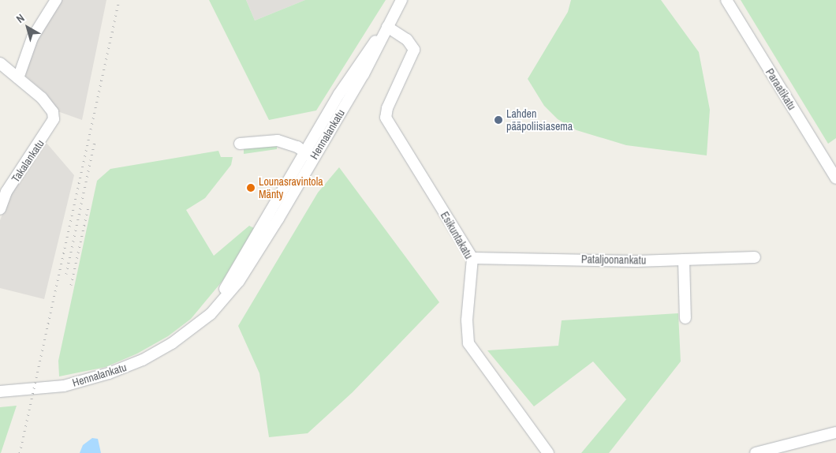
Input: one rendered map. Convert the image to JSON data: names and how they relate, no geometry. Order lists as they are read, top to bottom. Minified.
{"streets":{"street":["Paraatikatu","Hennalankatu","Takalankatu","Esikuntakatu","Pataljoonankatu"]},"crossings":[["Hennalankatu","Esikuntakatu"],["Esikuntakatu","Pataljoonankatu"]],"places":["Lahden pääpoliisiasema","Lounasravintola Mänty"],"north":"top left"}
